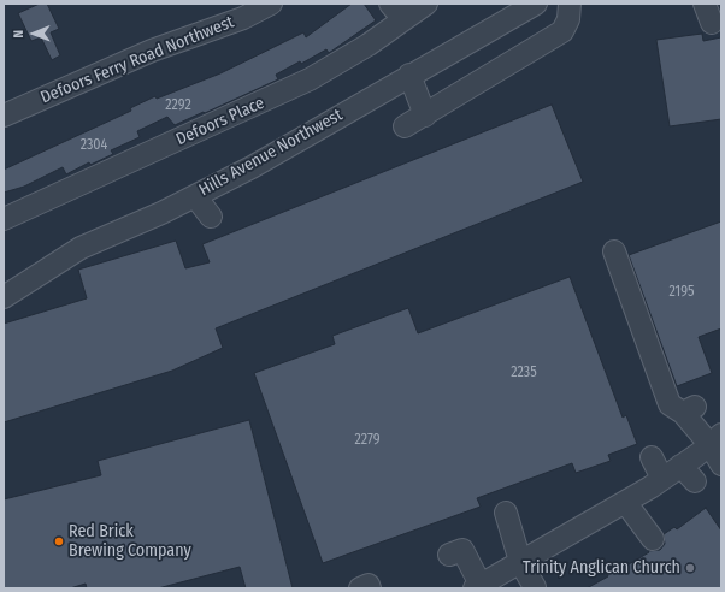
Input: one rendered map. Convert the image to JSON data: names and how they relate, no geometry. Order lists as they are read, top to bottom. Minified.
{"streets":{"street":["Defoors Ferry Road Northwest","Defoors Place","Hills Avenue Northwest"]},"places":["Red Brick Brewing Company","Trinity Anglican Church"],"house_numbers":["2292","2304","2195","2235","2279"],"north":"left"}
